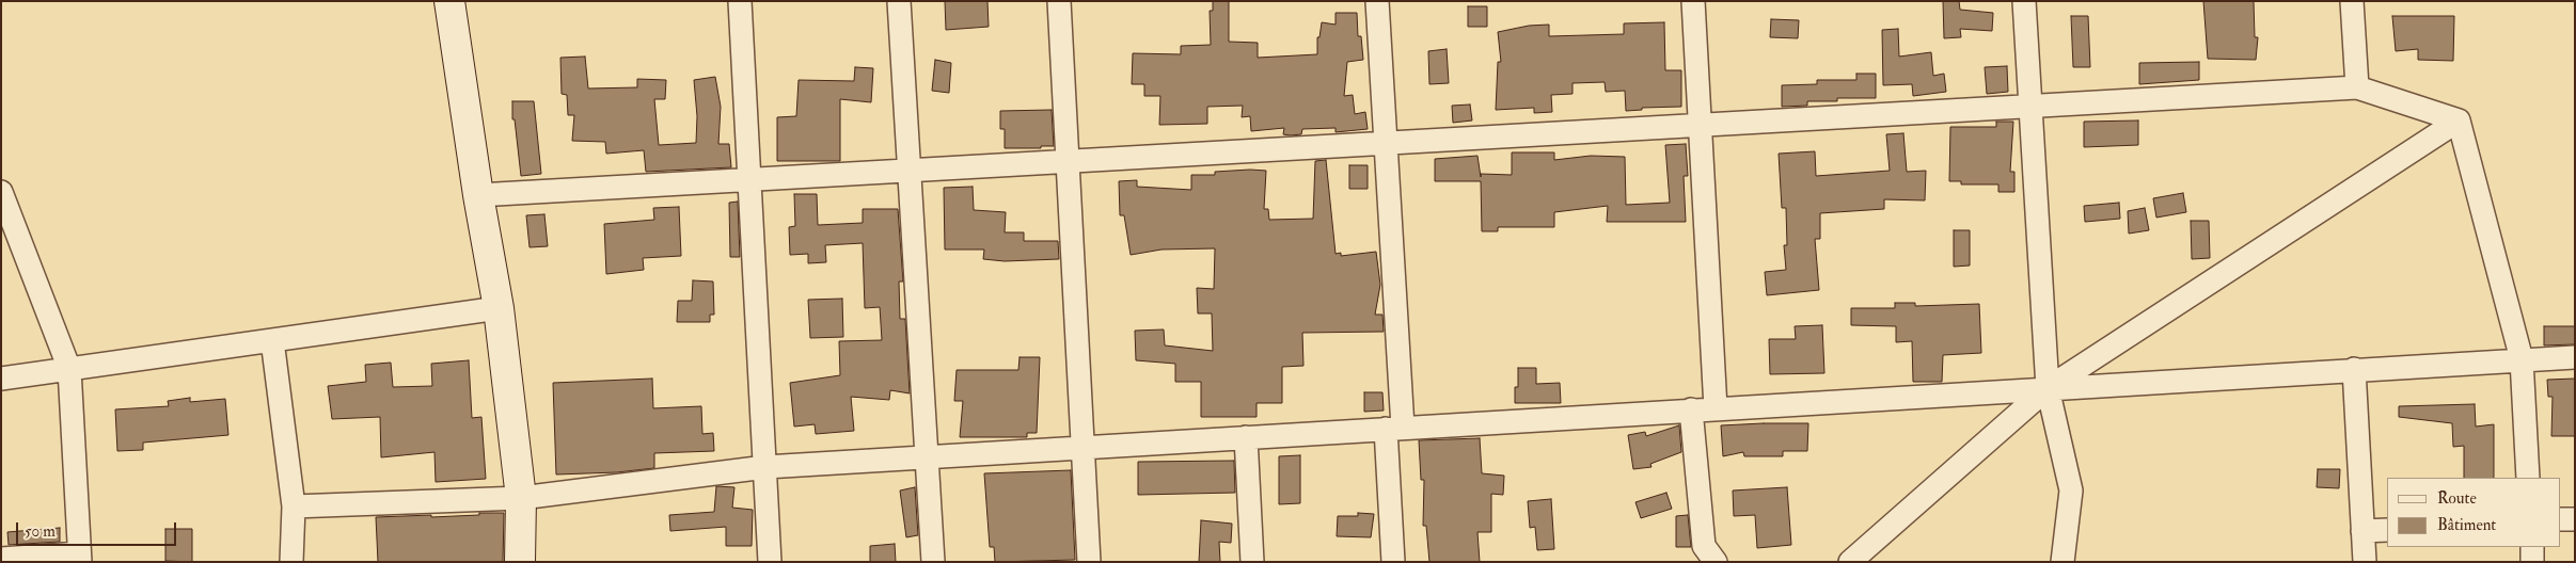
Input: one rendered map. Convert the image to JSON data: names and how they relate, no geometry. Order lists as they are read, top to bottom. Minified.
{"legend":["Route","Bâtiment"],"scale_bar":"50 m"}
